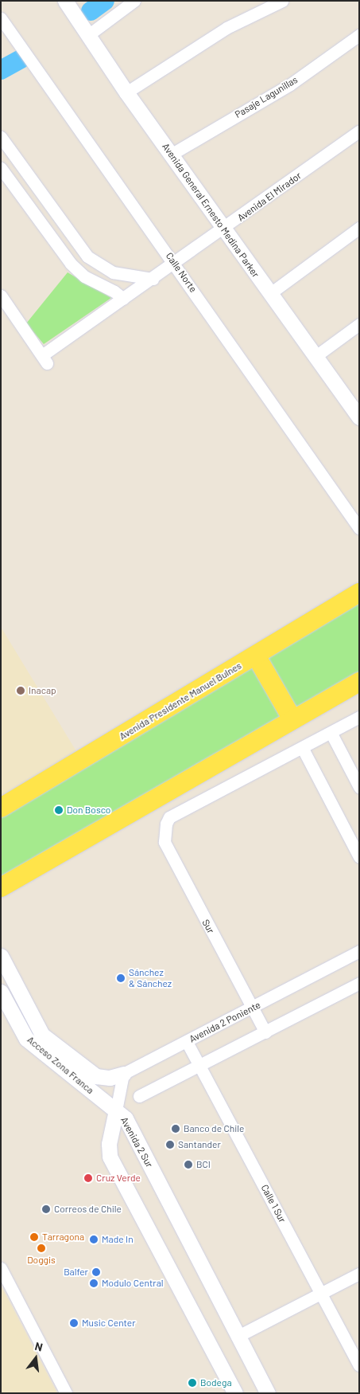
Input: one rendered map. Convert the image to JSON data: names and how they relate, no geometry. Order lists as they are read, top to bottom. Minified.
{"streets":{"main road":["Avenida Presidente Manuel Bulnes"],"street":["Pasaje Lagunillas","Avenida El Mirador","Avenida General Ernesto Medina Parker","Calle Norte","Sur","Avenida 2 Poniente","Acceso Zona Franca","Avenida 2 Sur","Calle 1 Sur"]},"crossings":[["Pasaje Lagunillas","Avenida General Ernesto Medina Parker"],["Avenida El Mirador","Avenida General Ernesto Medina Parker"],["Avenida El Mirador","Calle Norte"],["Sur","Avenida 2 Poniente"],["Avenida 2 Poniente","Acceso Zona Franca"],["Avenida 2 Poniente","Calle 1 Sur"],["Acceso Zona Franca","Avenida 2 Sur"]],"places":["Inacap","Don Bosco","Sánchez & Sánchez","Banco de Chile","Santander","BCI","Cruz Verde","Correos de Chile","Tarragona","Made In","Doggis","Balfer","Modulo Central","Music Center","Bodega"],"north":"top"}
